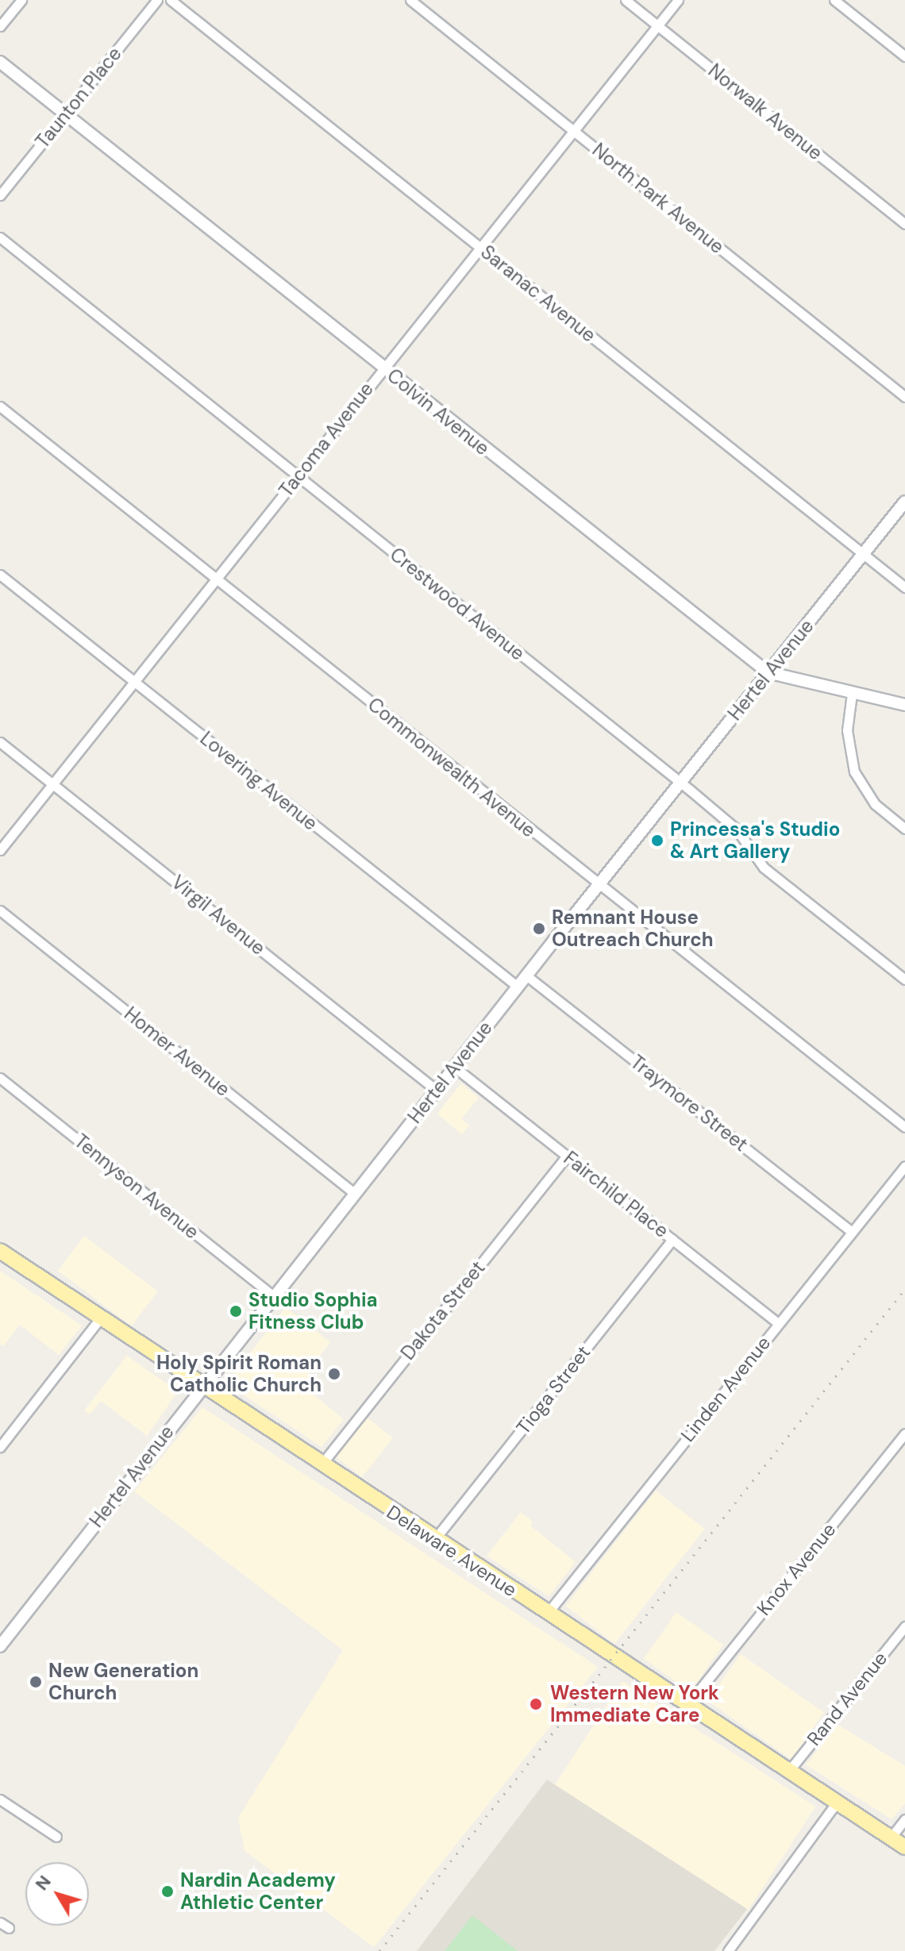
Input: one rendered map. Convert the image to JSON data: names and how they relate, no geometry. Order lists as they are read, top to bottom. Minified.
{"streets":{"main road":["Delaware Avenue"],"street":["Taunton Place","Norwalk Avenue","North Park Avenue","Saranac Avenue","Colvin Avenue","Tacoma Avenue","Crestwood Avenue","Hertel Avenue","Commonwealth Avenue","Lovering Avenue","Virgil Avenue","Homer Avenue","Traymore Street","Tennyson Avenue","Fairchild Place","Dakota Street","Linden Avenue","Tioga Street","Knox Avenue","Rand Avenue"]},"crossings":[["Taunton Place","Colvin Avenue"],["Norwalk Avenue","Tacoma Avenue"],["North Park Avenue","Tacoma Avenue"],["Saranac Avenue","Tacoma Avenue"],["Saranac Avenue","Hertel Avenue"],["Colvin Avenue","Tacoma Avenue"],["Colvin Avenue","Hertel Avenue"],["Tacoma Avenue","Crestwood Avenue"],["Tacoma Avenue","Commonwealth Avenue"],["Tacoma Avenue","Lovering Avenue"],["Tacoma Avenue","Virgil Avenue"],["Crestwood Avenue","Hertel Avenue"],["Hertel Avenue","Commonwealth Avenue"],["Hertel Avenue","Lovering Avenue"],["Hertel Avenue","Virgil Avenue"],["Hertel Avenue","Homer Avenue"],["Hertel Avenue","Traymore Street"],["Hertel Avenue","Tennyson Avenue"],["Hertel Avenue","Fairchild Place"],["Hertel Avenue","Delaware Avenue"],["Traymore Street","Linden Avenue"],["Fairchild Place","Dakota Street"],["Fairchild Place","Linden Avenue"],["Fairchild Place","Tioga Street"],["Dakota Street","Delaware Avenue"],["Linden Avenue","Delaware Avenue"],["Tioga Street","Delaware Avenue"],["Delaware Avenue","Knox Avenue"],["Delaware Avenue","Rand Avenue"]],"places":["Princessa's Studio & Art Gallery","Remnant House Outreach Church","Studio Sophia Fitness Club","Holy Spirit Roman Catholic Church","New Generation Church","Western New York Immediate Care","Nardin Academy Athletic Center"],"north":"top left"}
